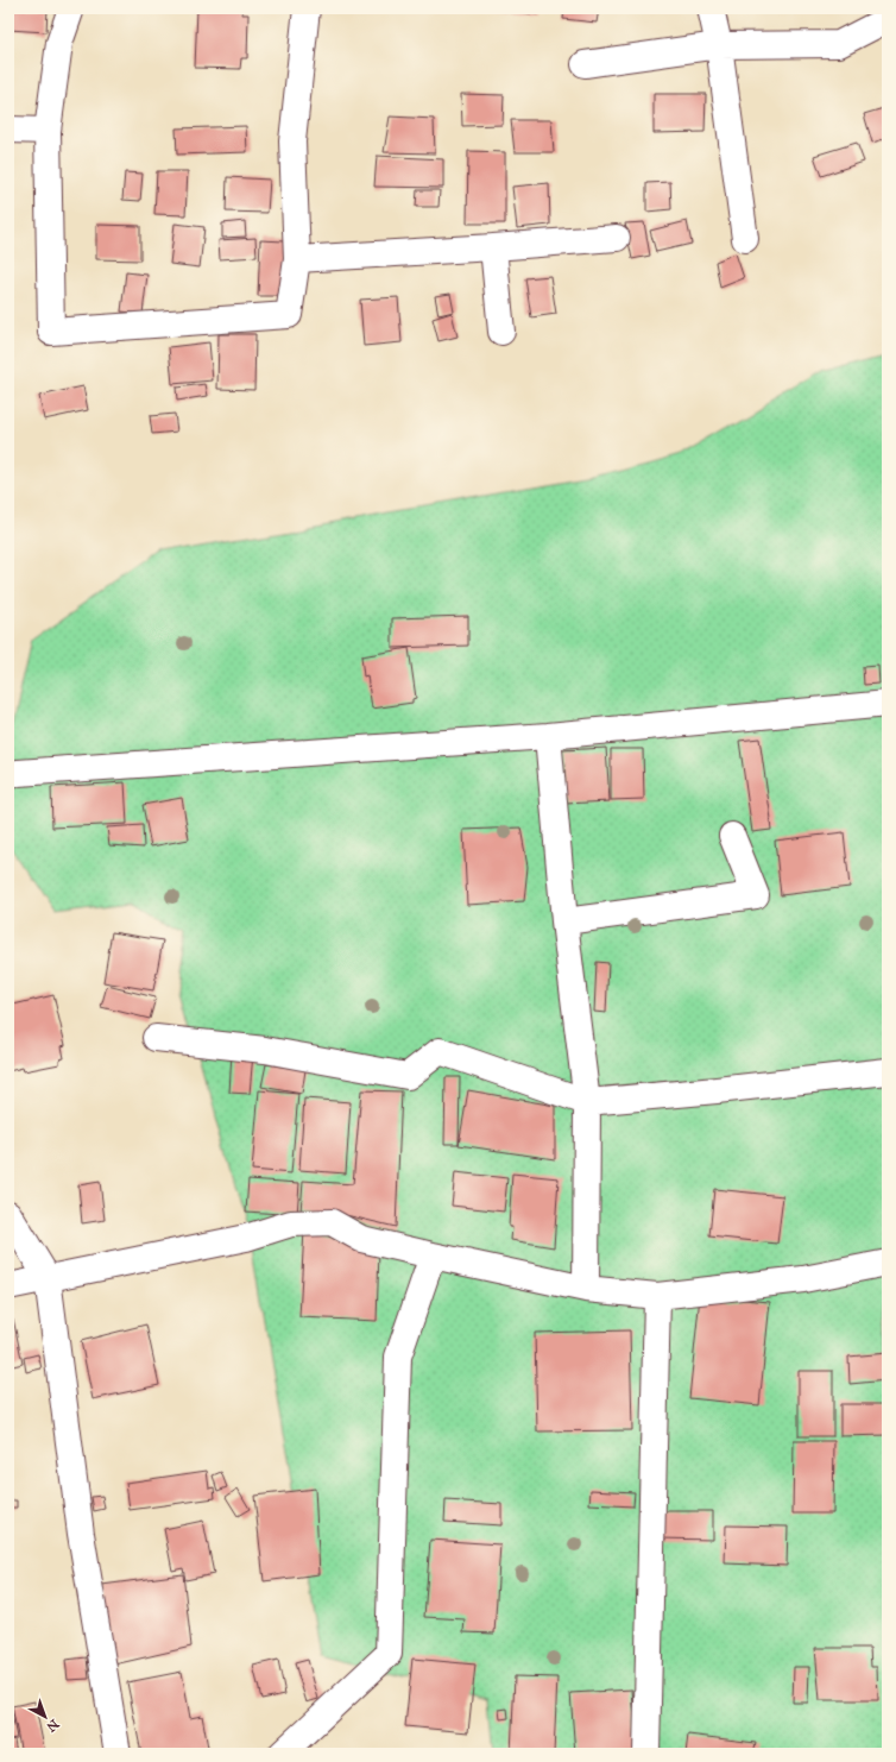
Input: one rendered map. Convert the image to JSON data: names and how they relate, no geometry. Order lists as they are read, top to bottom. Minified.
{"north":"bottom right"}
